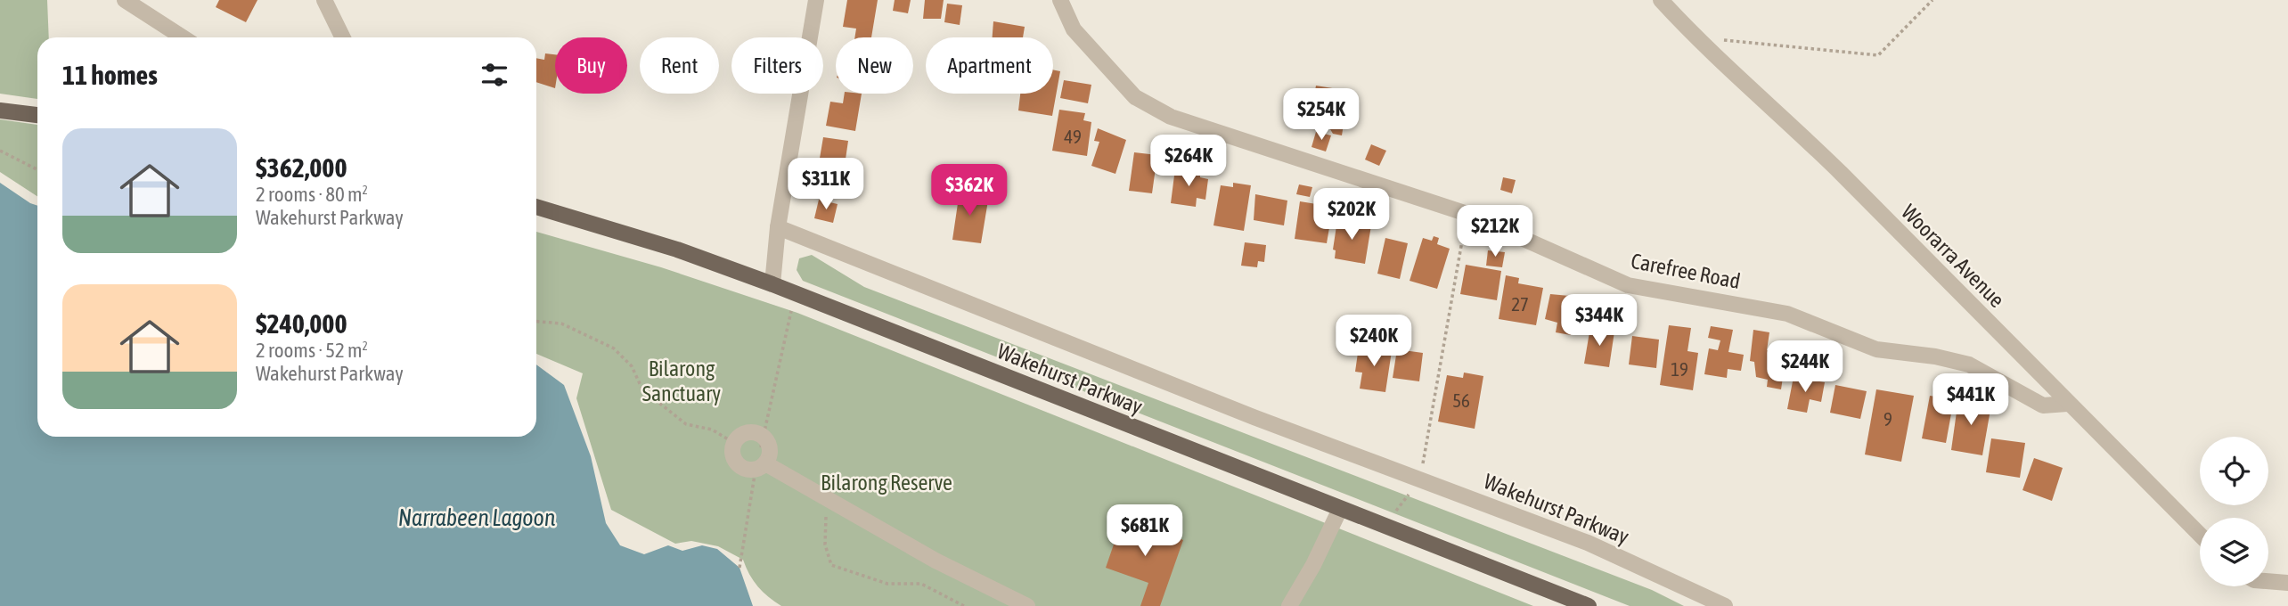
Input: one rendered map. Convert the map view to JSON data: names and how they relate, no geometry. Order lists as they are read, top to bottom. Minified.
{"streets":{"main road":["Wakehurst Parkway"],"street":["Woorarra Avenue","Carefree Road"]},"crossings":[["Woorarra Avenue","Carefree Road"]],"water":["Narrabeen Lagoon"],"parks":["Bilarong Sanctuary","Bilarong Reserve"],"house_numbers":["49","27","19","56","9"],"page":{"chip":["Buy","Rent","Filters","New","Apartment"],"heading":"11 homes","price":["$254K","$264K","$311K","$362K","$202K","$212K","$344K","$240K","$244K","$441K","$681K"],"list":[{"name":"$362,000","note":"2 rooms · 80 m² · Wakehurst Parkway"},{"name":"$240,000","note":"2 rooms · 52 m² · Wakehurst Parkway"}]}}
